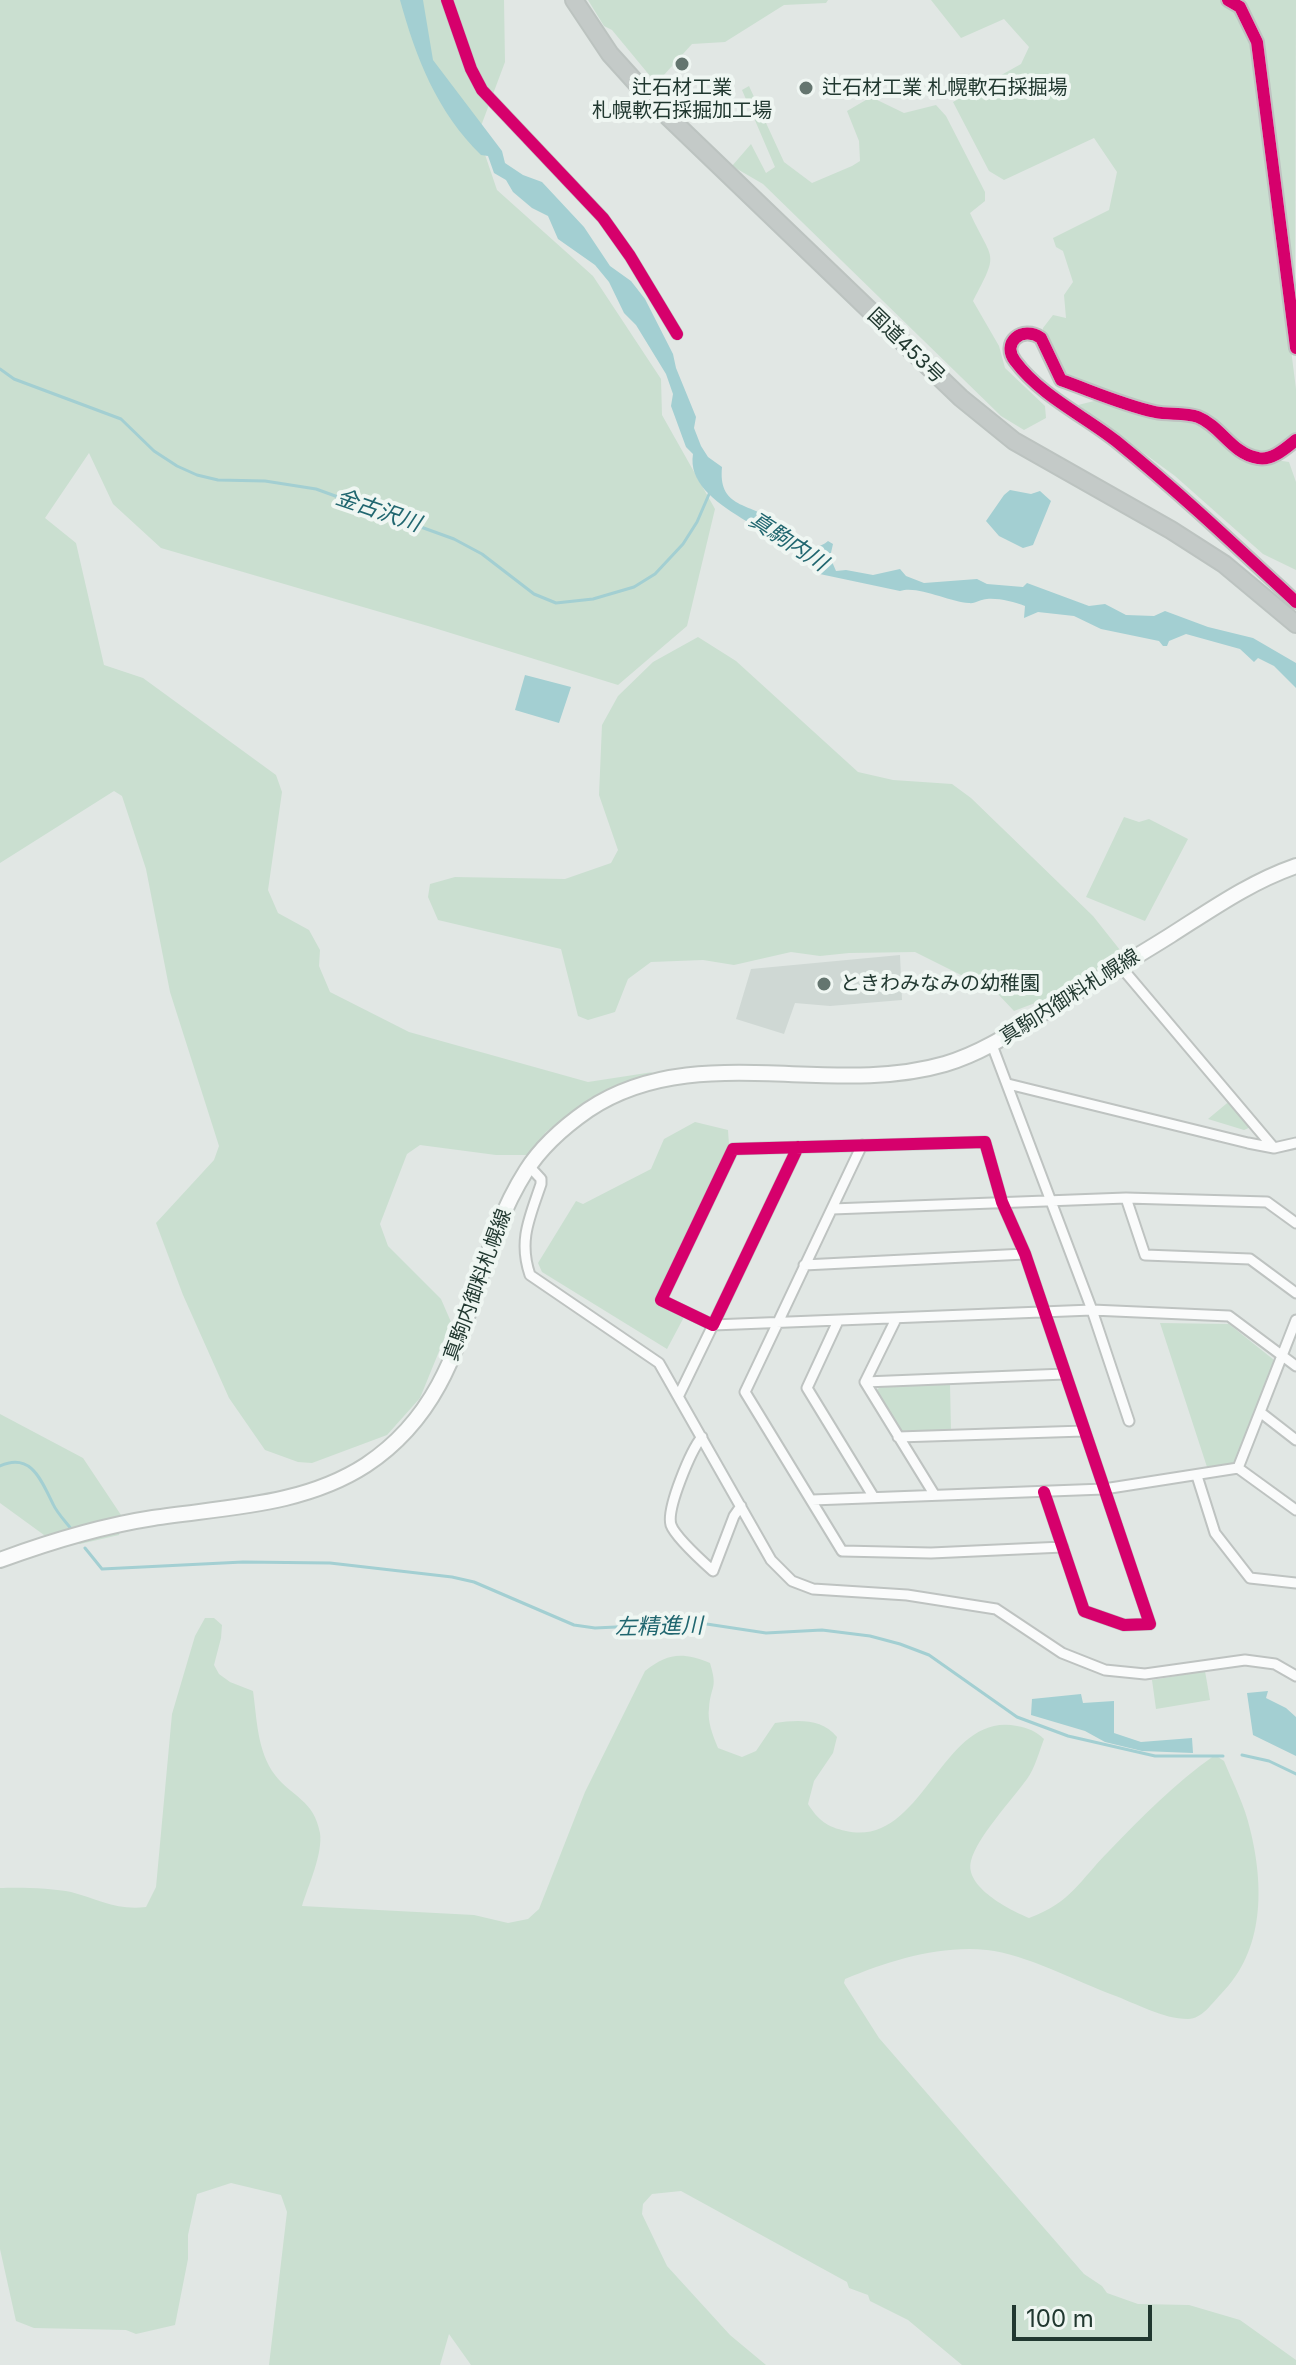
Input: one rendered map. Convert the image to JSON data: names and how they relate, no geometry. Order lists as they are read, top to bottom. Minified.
{"streets":{"highway":["国道453号"],"main road":["真駒内御料札幌線"]},"water":["金古沢川","真駒内川","左精進川"],"places":["辻石材工業 札幌軟石採掘加工場","辻石材工業 札幌軟石採掘場","ときわみなみの幼稚園"],"scale_bar":"100 m"}
